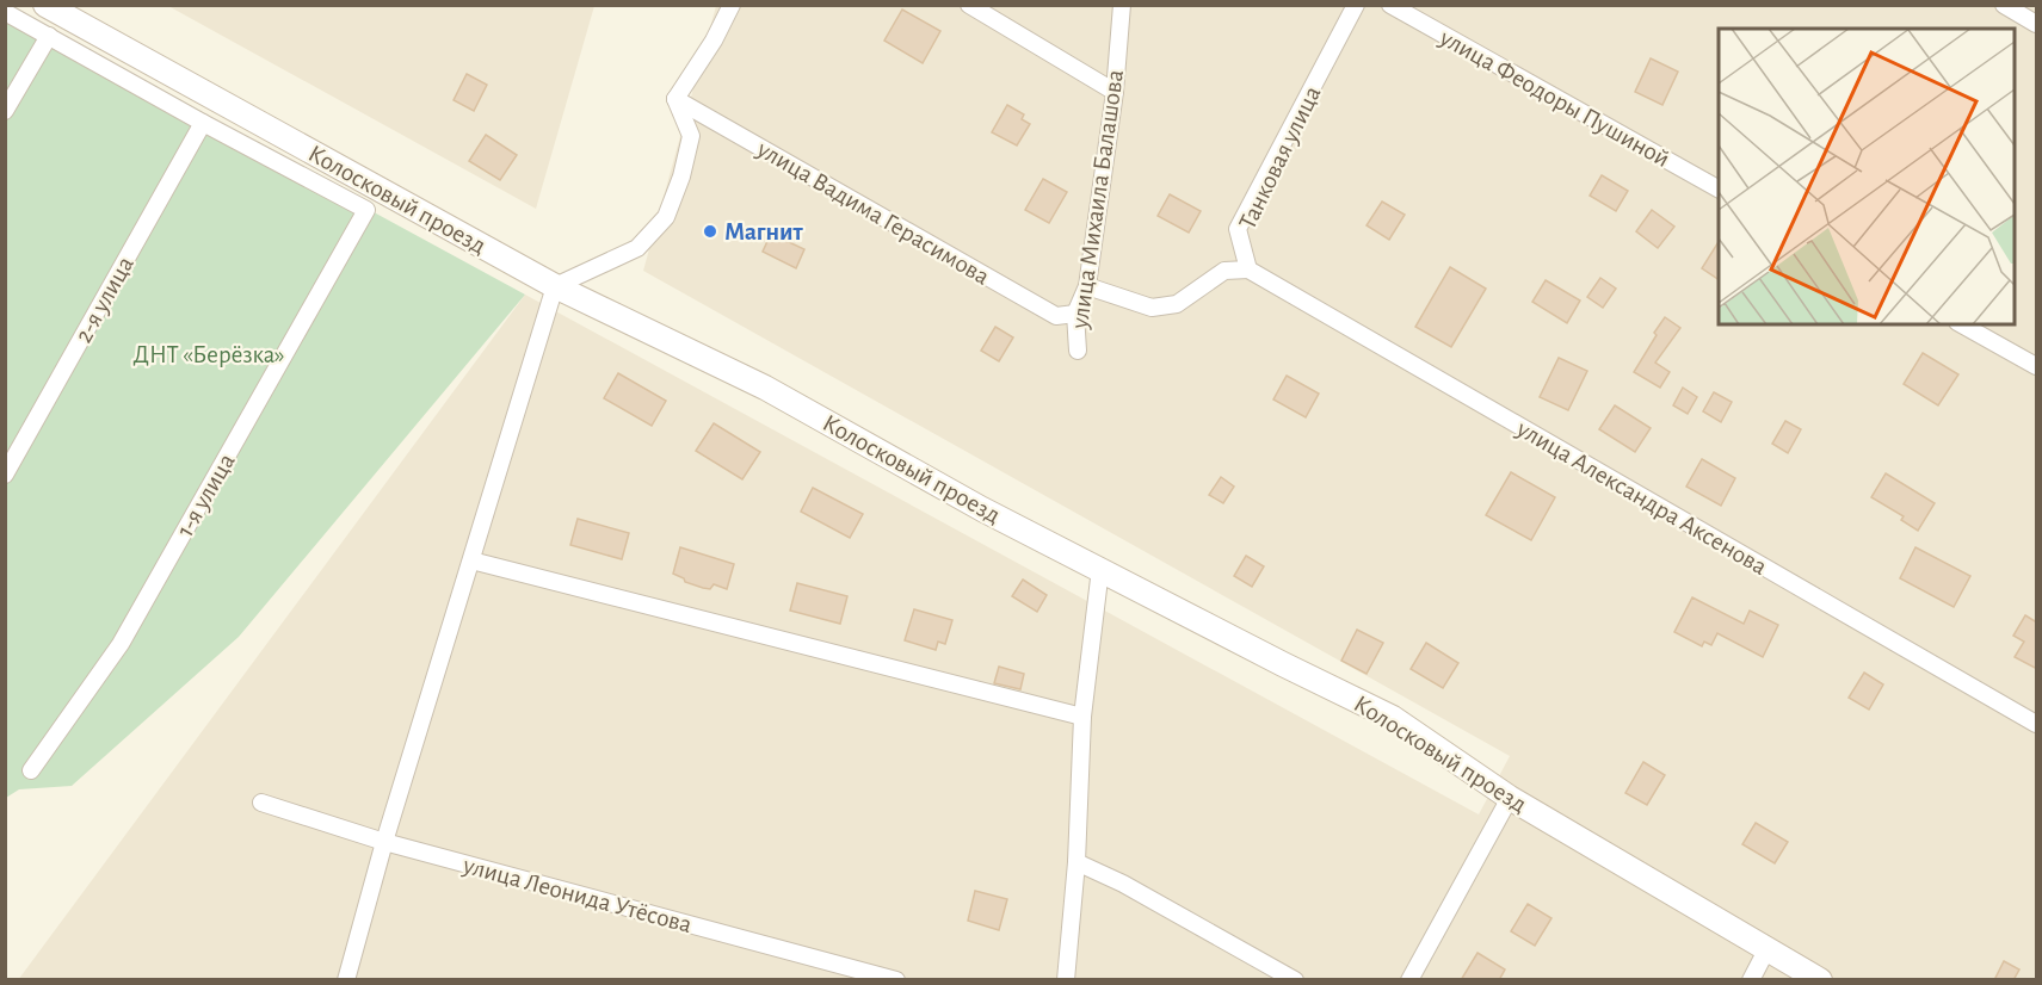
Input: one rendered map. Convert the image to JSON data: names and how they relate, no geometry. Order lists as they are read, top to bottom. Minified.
{"streets":{"street":["улица Феодоры Пушиной","Танковая улица","Колосковый проезд","улица Михаила Балашова","улица Вадима Герасимова","2-я улица","1-я улица","улица Александра Аксенова","улица Леонида Утёсова"]},"crossings":[["Танковая улица","улица Михаила Балашова"],["Танковая улица","улица Александра Аксенова"],["улица Михаила Балашова","улица Вадима Герасимова"],["2-я улица","1-я улица"]],"parks":["ДНТ «Берёзка»"],"places":["Магнит"]}
